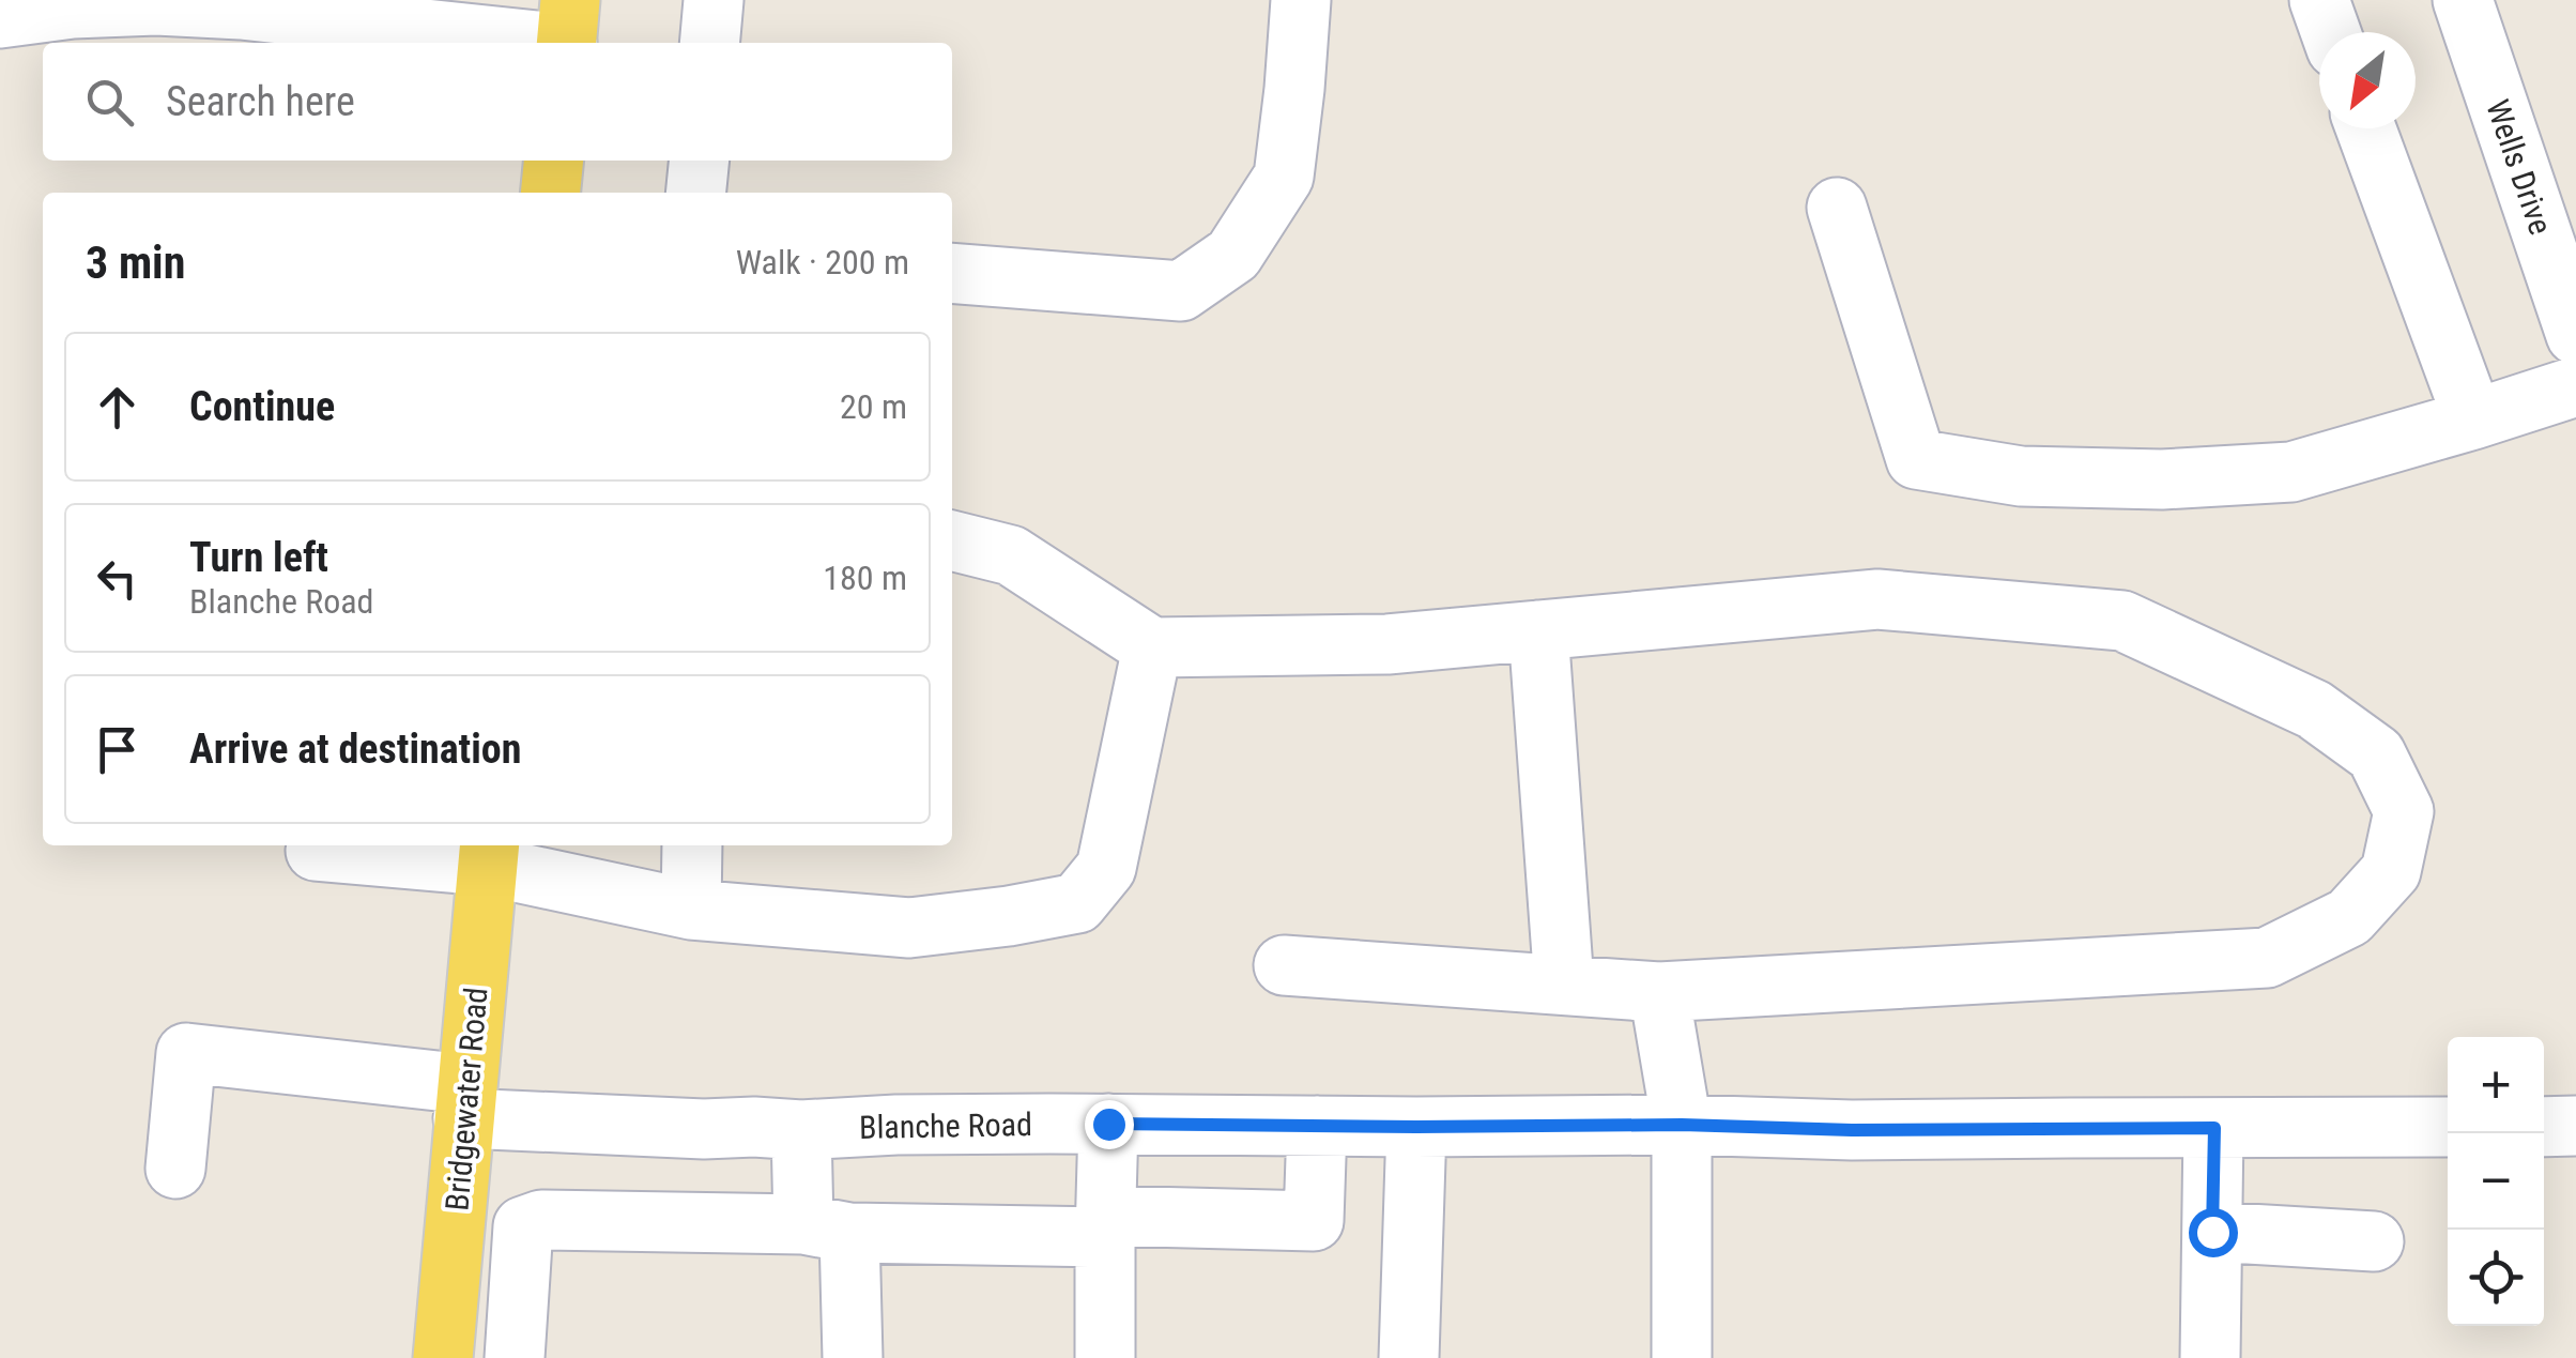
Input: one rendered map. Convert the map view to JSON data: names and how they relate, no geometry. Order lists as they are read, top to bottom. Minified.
{"streets":{"main road":["Bridgewater Road"],"street":["Wells Drive","Blanche Road"]},"crossings":[["Bridgewater Road","Blanche Road"]],"north":"bottom left","page":{"search":"Search here","heading":["3 min","Walk · 200 m"],"list":[["Continue","20 m"],["Turn left","Blanche Road","180 m"],"Arrive at destination"],"map_buttons":["+","−"]}}
